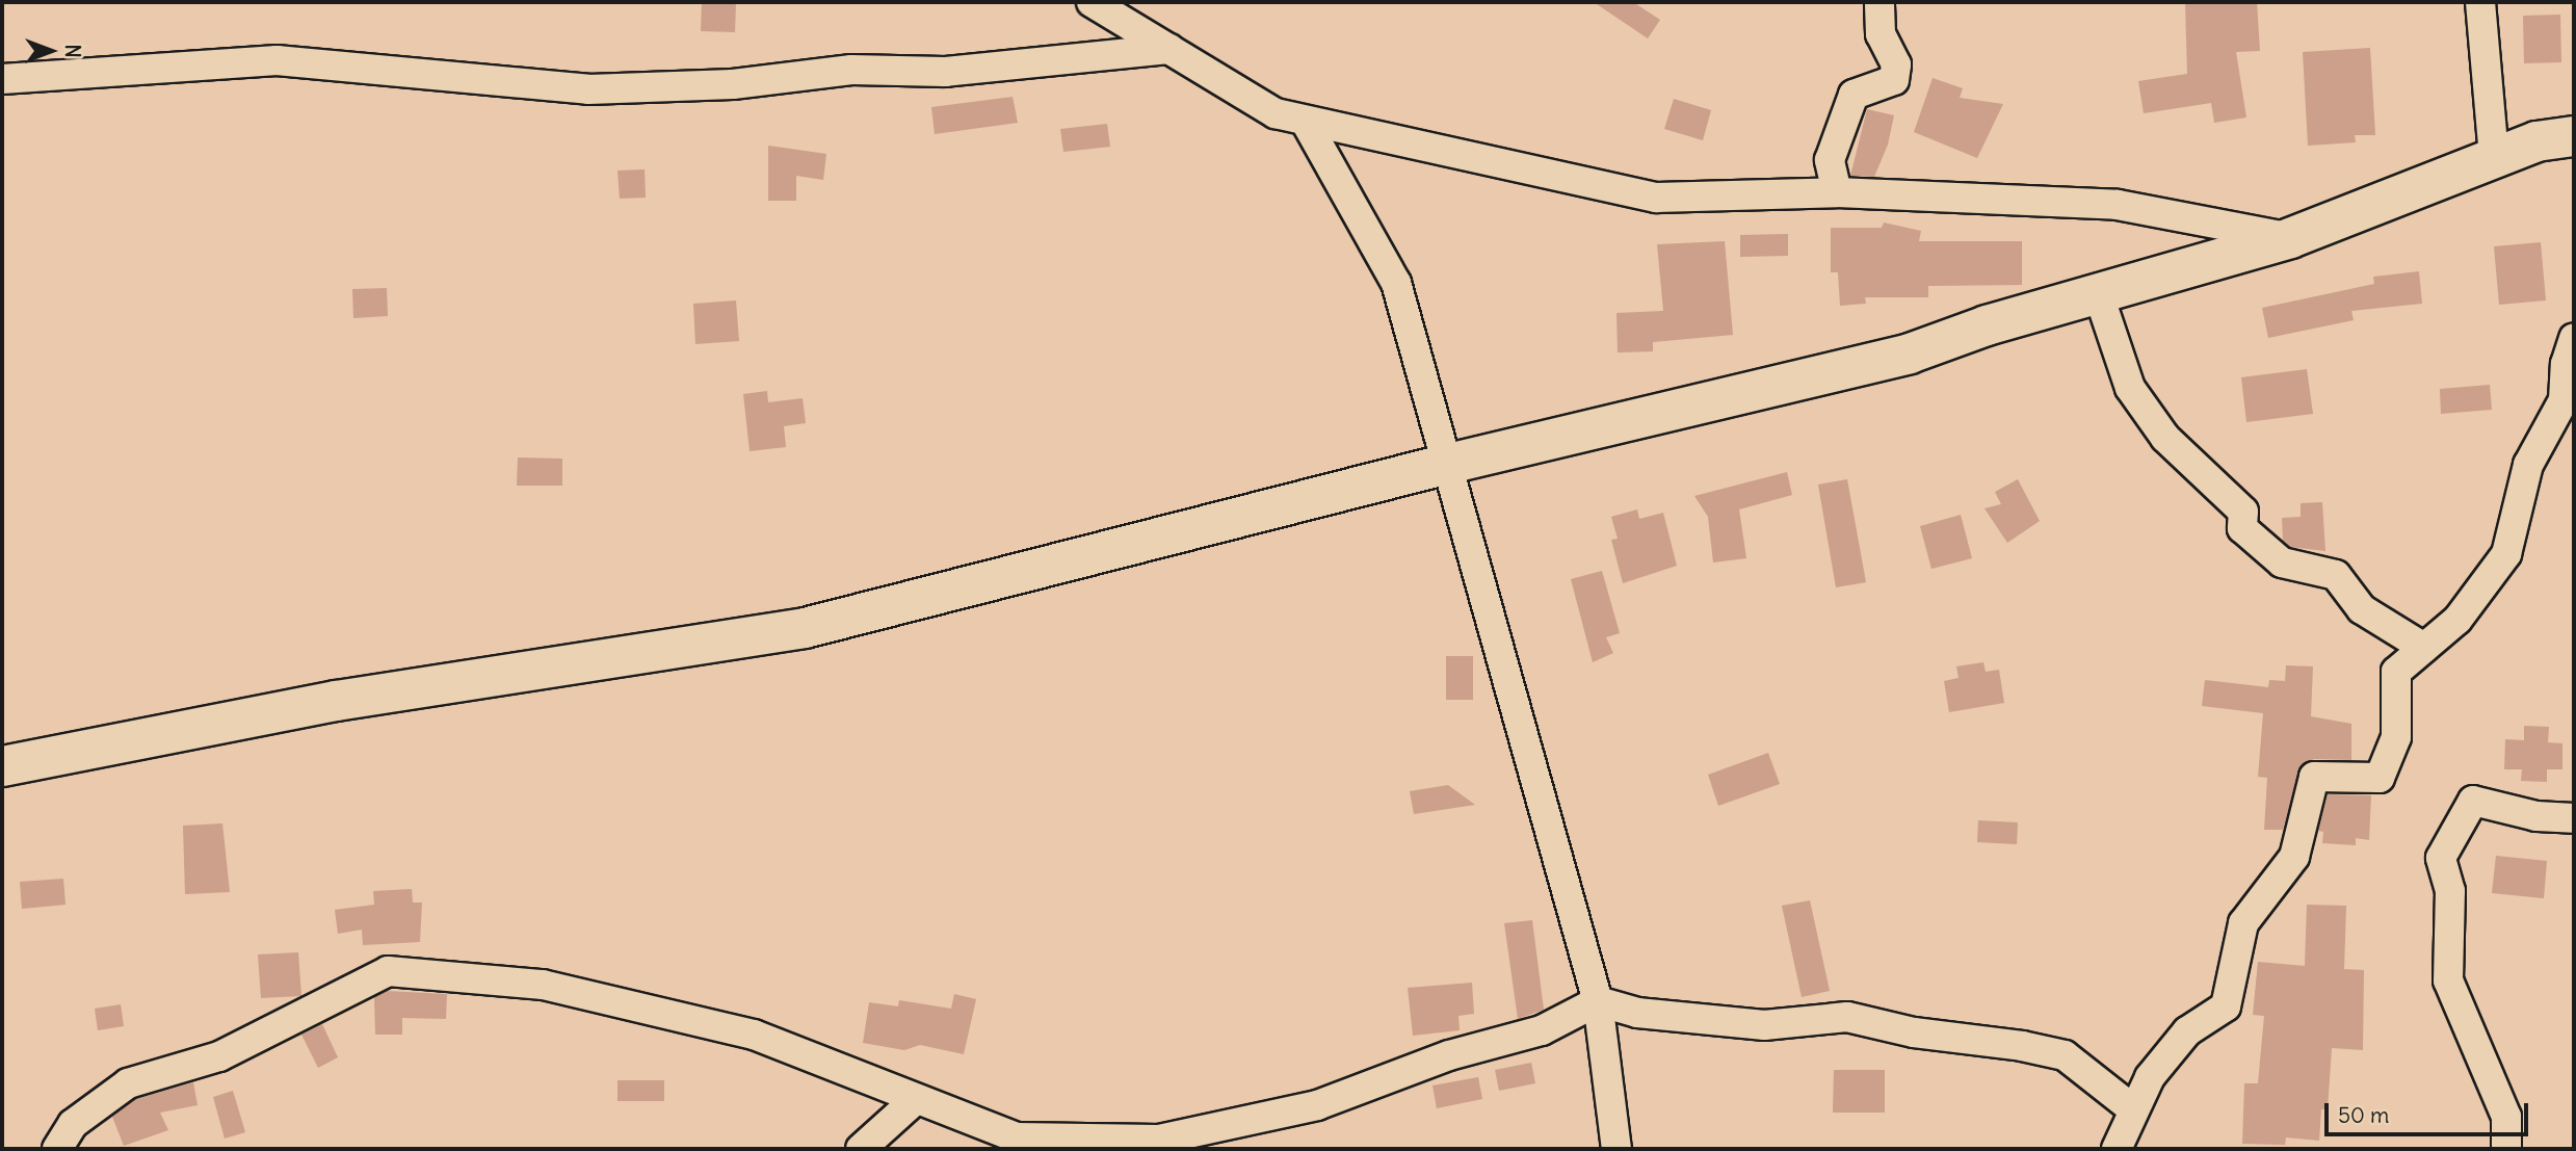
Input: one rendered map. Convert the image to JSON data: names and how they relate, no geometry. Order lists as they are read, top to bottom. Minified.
{"scale_bar":"50 m","north":"right"}
